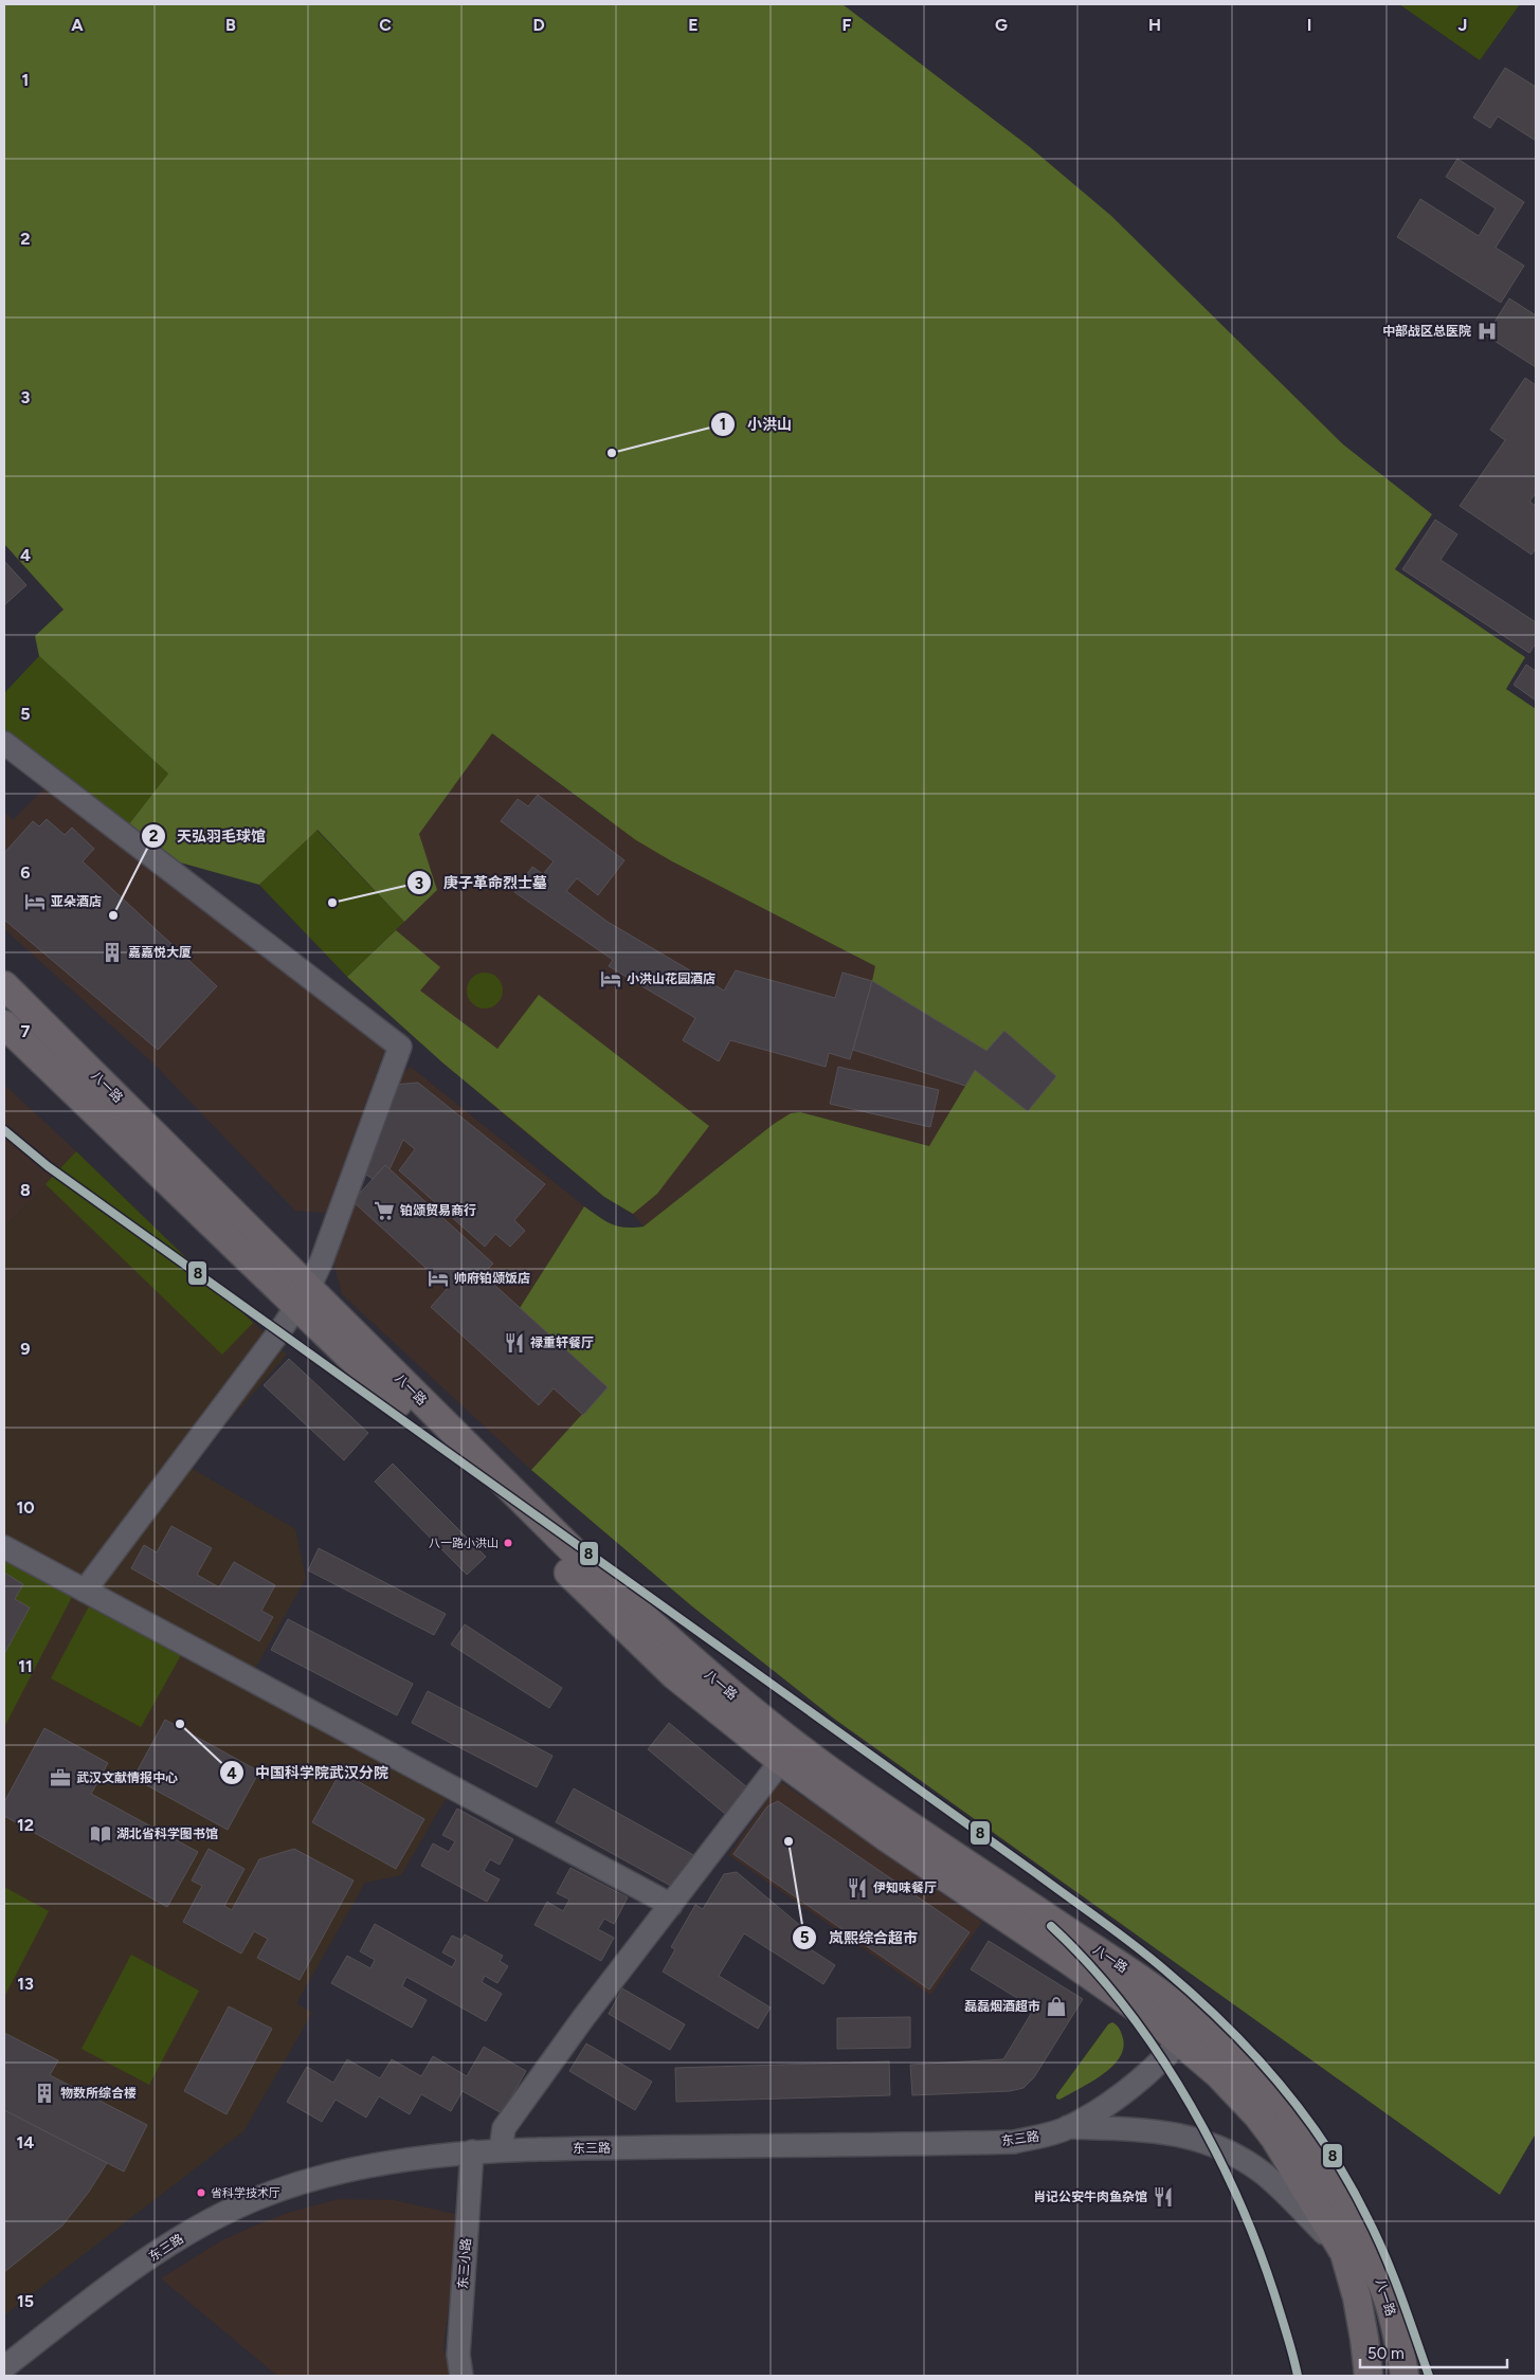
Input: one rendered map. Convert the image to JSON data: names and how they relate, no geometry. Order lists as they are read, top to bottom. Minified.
{"streets":{"main road":["八一路"],"street":["东三路","东三小路"]},"crossings":[["八一路","东三路"],["东三路","东三小路"]],"places":{"hospital":["中部战区总医院"],"other":["小洪山","庚子革命烈士墓","天弘羽毛球馆","八一路小洪山","中国科学院武汉分院","岚熙综合超市","省科学技术厅"],"hotel":["亚朵酒店","小洪山花园酒店","帅府铂颂饭店"],"building":["嘉嘉悦大厦","物数所综合楼"],"supermarket":["铂颂贸易商行"],"restaurant":["禄重轩餐厅","伊知味餐厅","肖记公安牛肉鱼杂馆"],"office":["武汉文献情报中心"],"library":["湖北省科学图书馆"],"shop":["磊磊烟酒超市"]},"lines":["transit line 8"],"scale_bar":"50 m","grid":{"columns":["A","B","C","D","E","F","G","H","I","J"],"rows":["1","2","3","4","5","6","7","8","9","10","11","12","13","14","15"]}}
